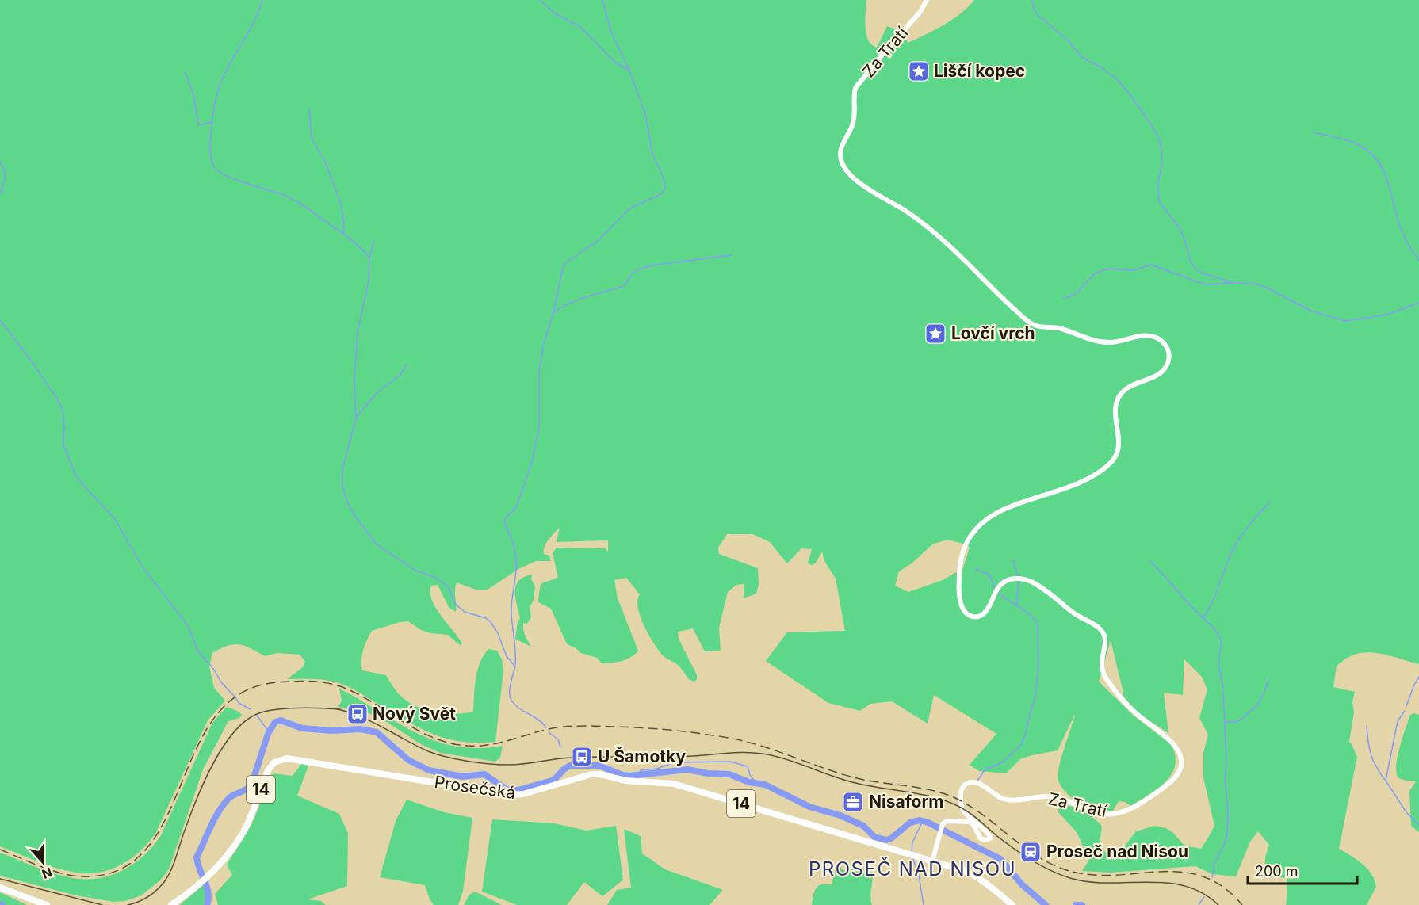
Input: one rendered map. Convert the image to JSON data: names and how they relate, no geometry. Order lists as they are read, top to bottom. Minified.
{"streets":{"main road":["Prosečská","14"],"street":["Za Tratí"]},"crossings":[["Za Tratí","Prosečská"]],"districts":["PROSEČ NAD NISOU"],"places":{"place":["Liščí kopec","Lovčí vrch"],"bus stop":["Nový Svět","U Šamotky"],"office":["Nisaform"],"station":["Proseč nad Nisou"]},"scale_bar":"200 m","north":"bottom"}
